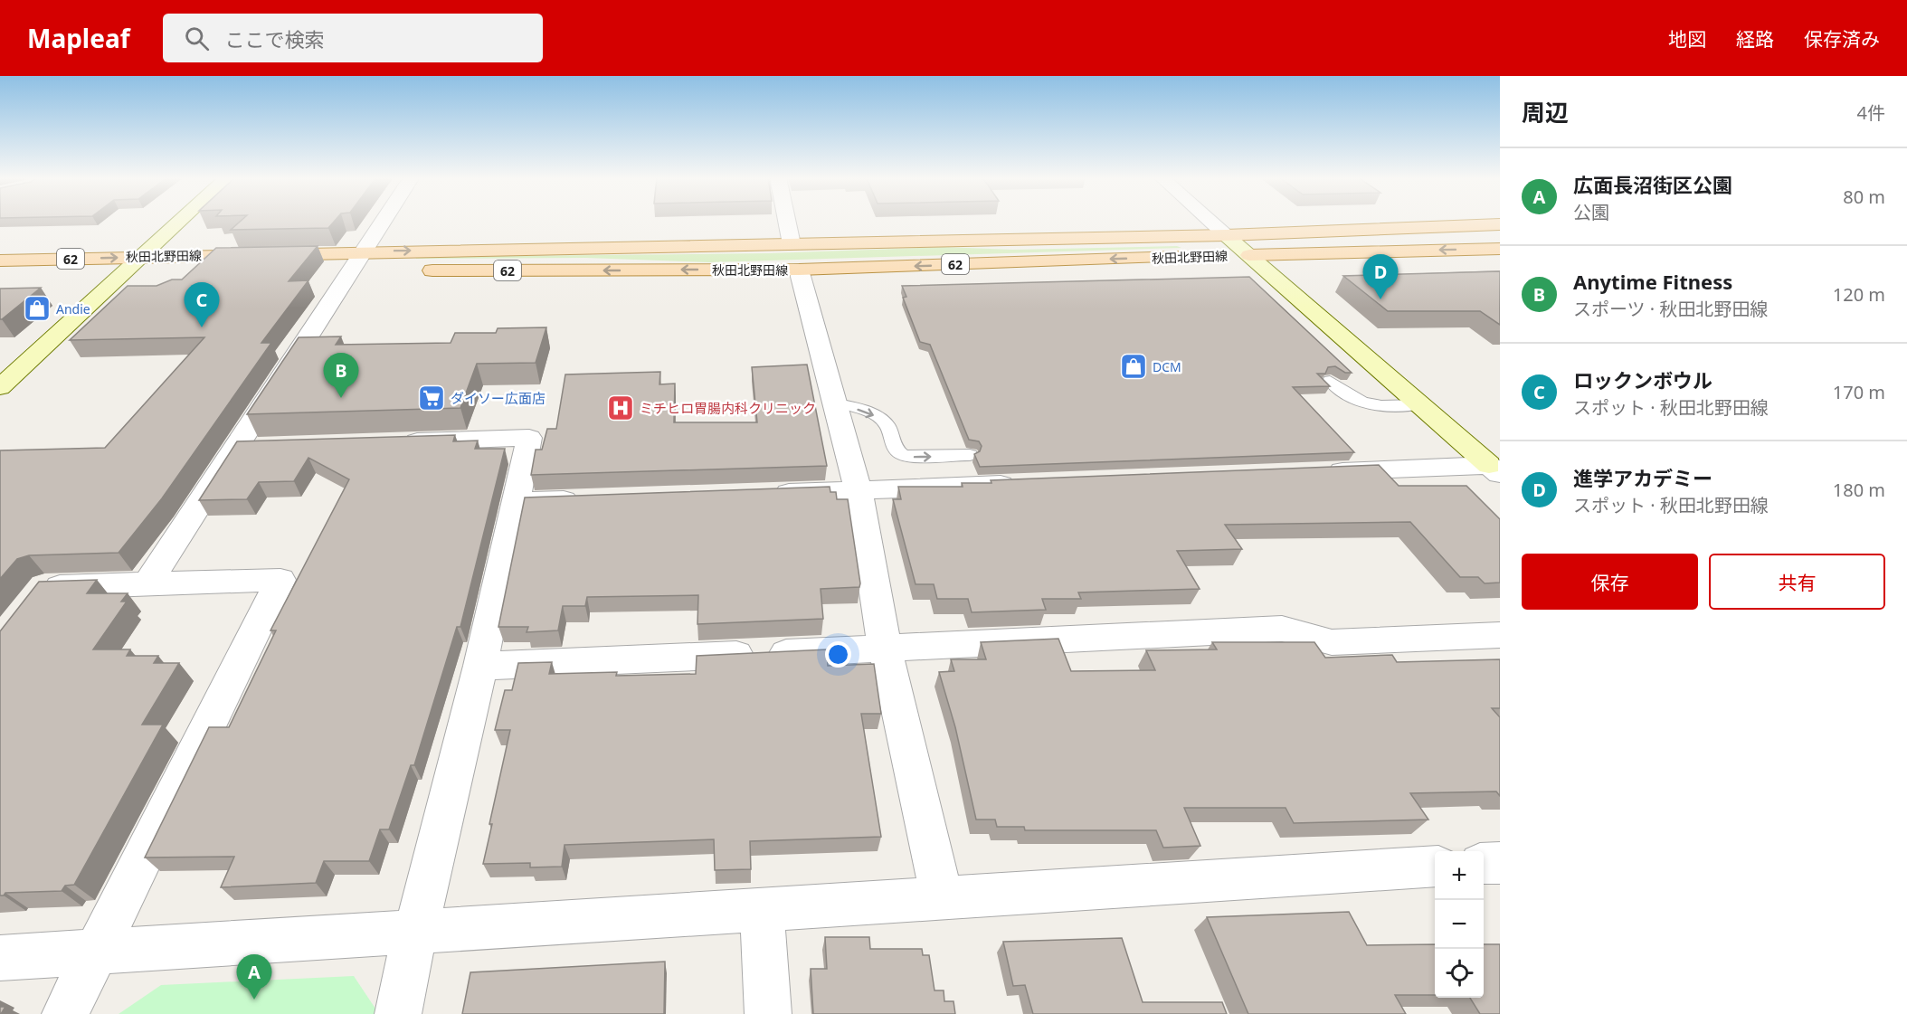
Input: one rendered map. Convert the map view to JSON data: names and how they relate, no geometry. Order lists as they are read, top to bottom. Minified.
{"streets":{"main road":["秋田北野田線","62"]},"places":{"shop":["Andie","DCM"],"supermarket":["ダイソー広面店"],"hospital":["ミチヒロ胃腸内科クリニック"]},"page":{"header":"Mapleaf","search":"ここで検索","nav":["地図","経路","保存済み"],"heading":["周辺","4件"],"list":[{"mark":"A","name":"広面長沼街区公園","note":"公園","value":"80 m"},{"mark":"B","name":"Anytime Fitness","note":"スポーツ · 秋田北野田線","value":"120 m"},{"mark":"C","name":"ロックンボウル","note":"スポット · 秋田北野田線","value":"170 m"},{"mark":"D","name":"進学アカデミー","note":"スポット · 秋田北野田線","value":"180 m"}],"pins":["D","C","B","A"],"buttons":["保存","共有"],"map_buttons":["+","−"]}}
